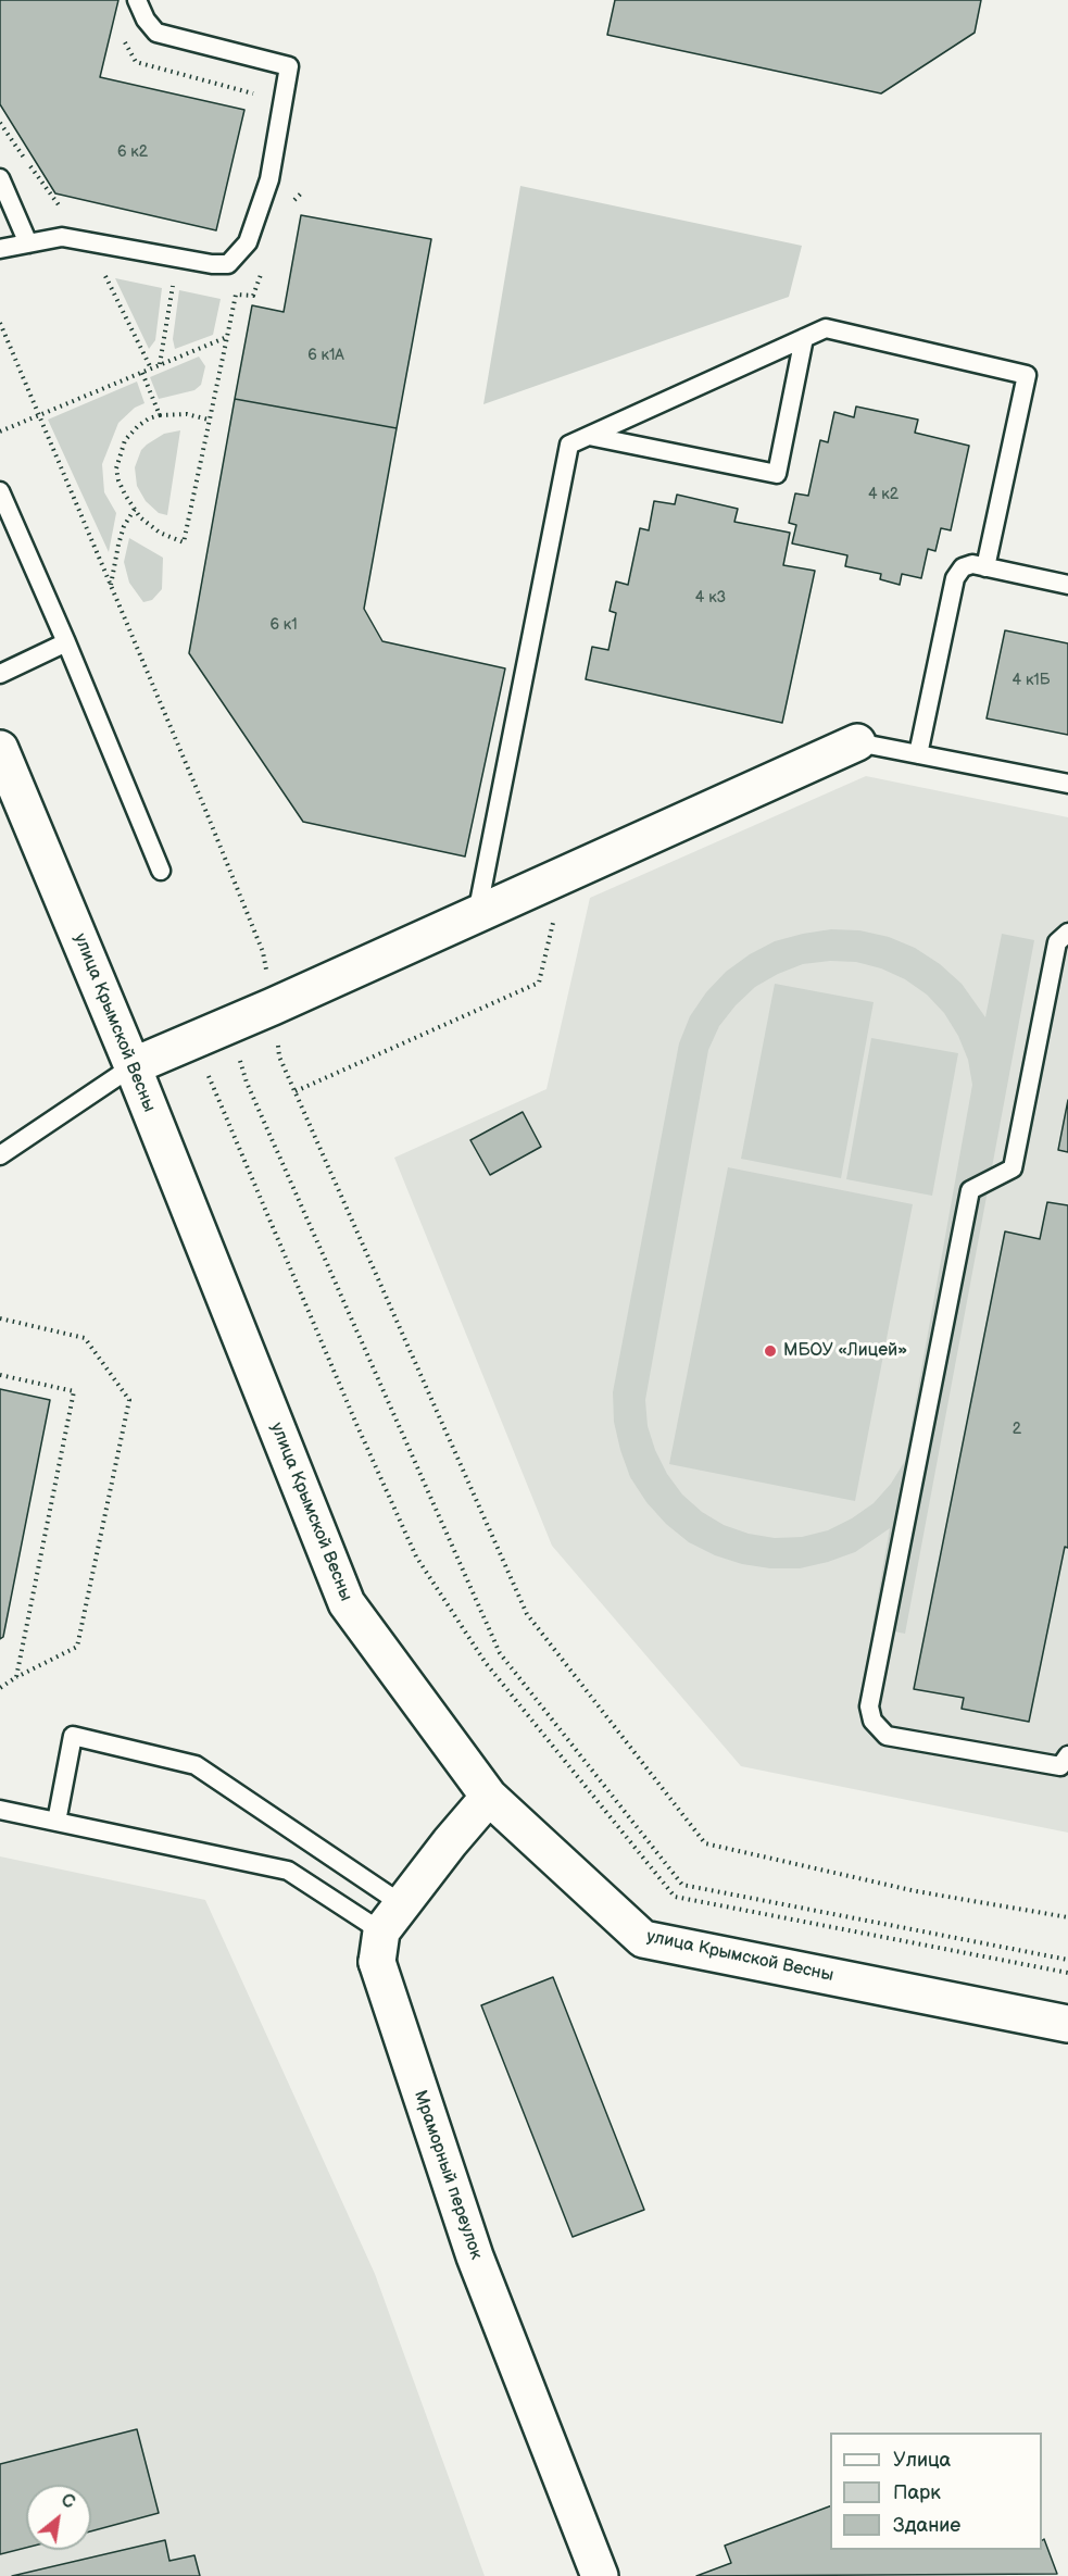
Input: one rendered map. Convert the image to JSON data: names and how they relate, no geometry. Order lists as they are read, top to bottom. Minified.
{"streets":{"street":["улица Крымской Весны","Мраморный переулок"]},"places":["МБОУ «Лицей»"],"house_numbers":["6 к2","6 к1А","4 к2","4 к3","6 к1","4 к1Б","2"],"legend":["Улица","Парк","Здание"],"north":"top right"}
